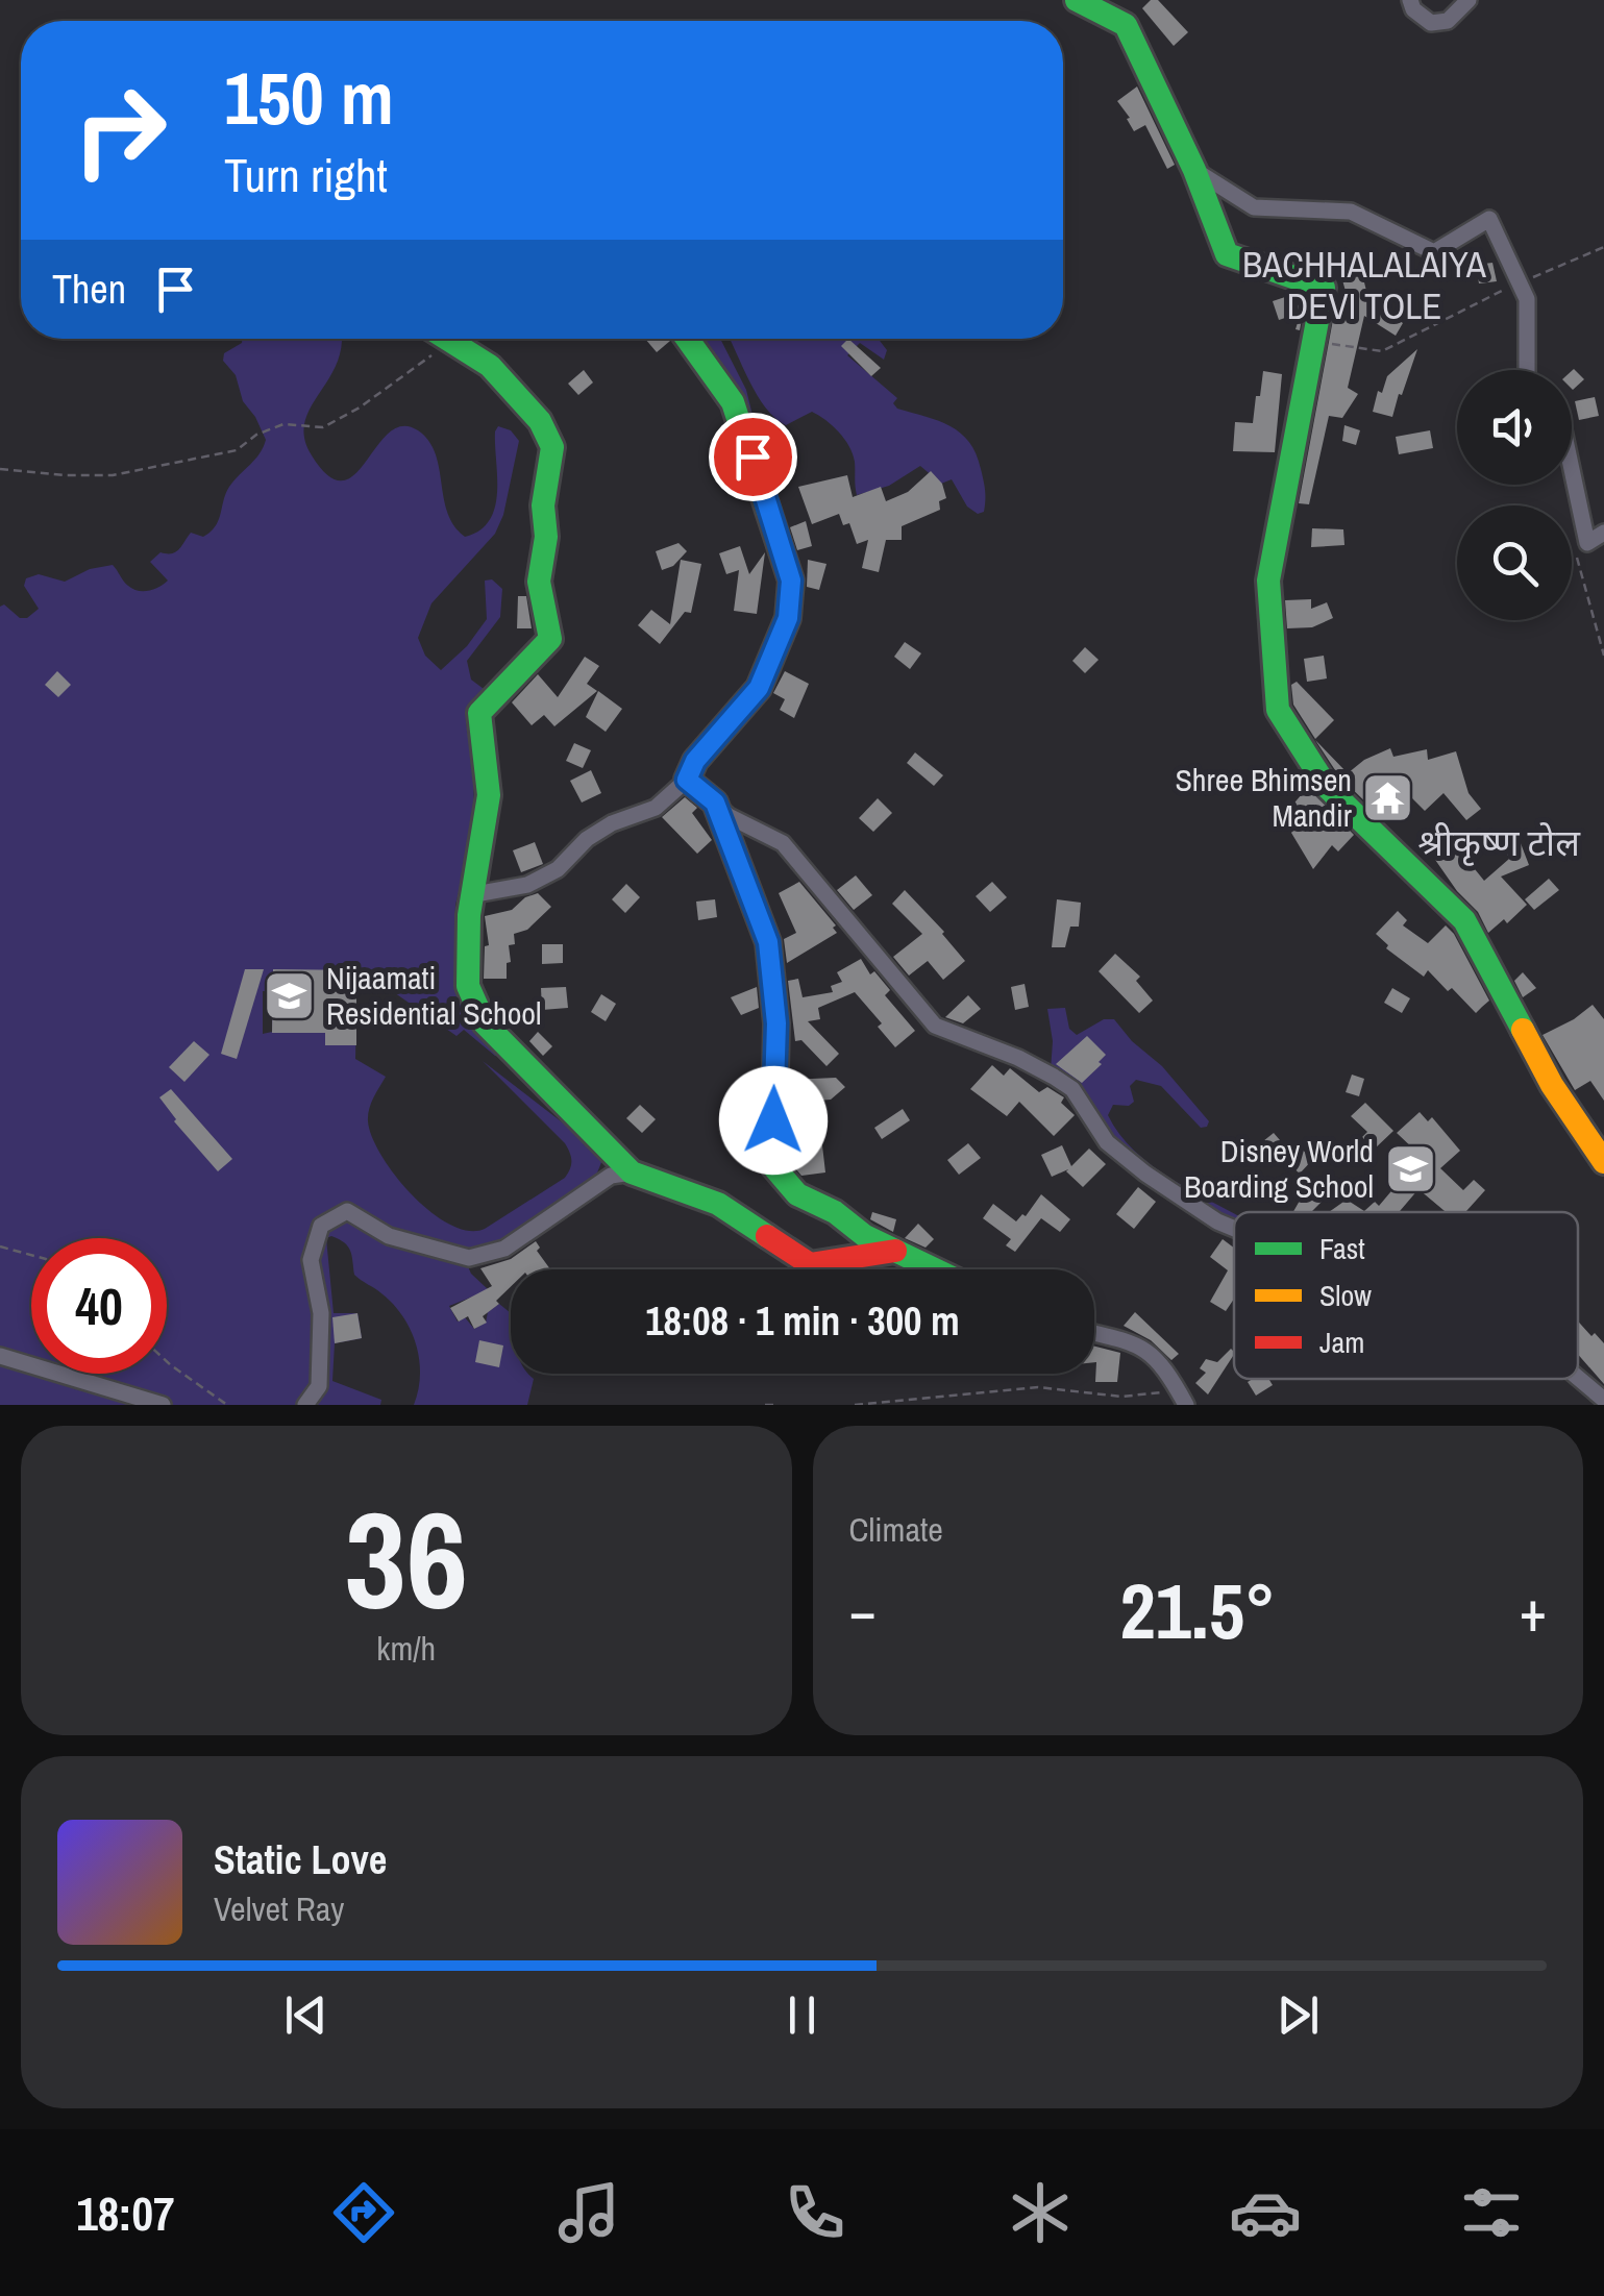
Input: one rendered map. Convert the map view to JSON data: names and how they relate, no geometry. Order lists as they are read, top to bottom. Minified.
{"districts":["BACHHALALAIYA DEVI TOLE","श्रीकृष्ण टोल"],"places":{"temple":["Shree Bhimsen Mandir"],"school or university":["Nijaamati Residential School","Disney World Boarding School"]},"legend":["Fast","Slow","Jam"],"page":{"turn":["150 m","Turn right"],"then":"Then","limit":"40","trip":"18:08 · 1 min · 300 m","tile":[["36","km/h"],"Climate"],"heat":["−","21.5°","+"],"song":["Static Love","Velvet Ray"],"tabs":"18:07"}}
